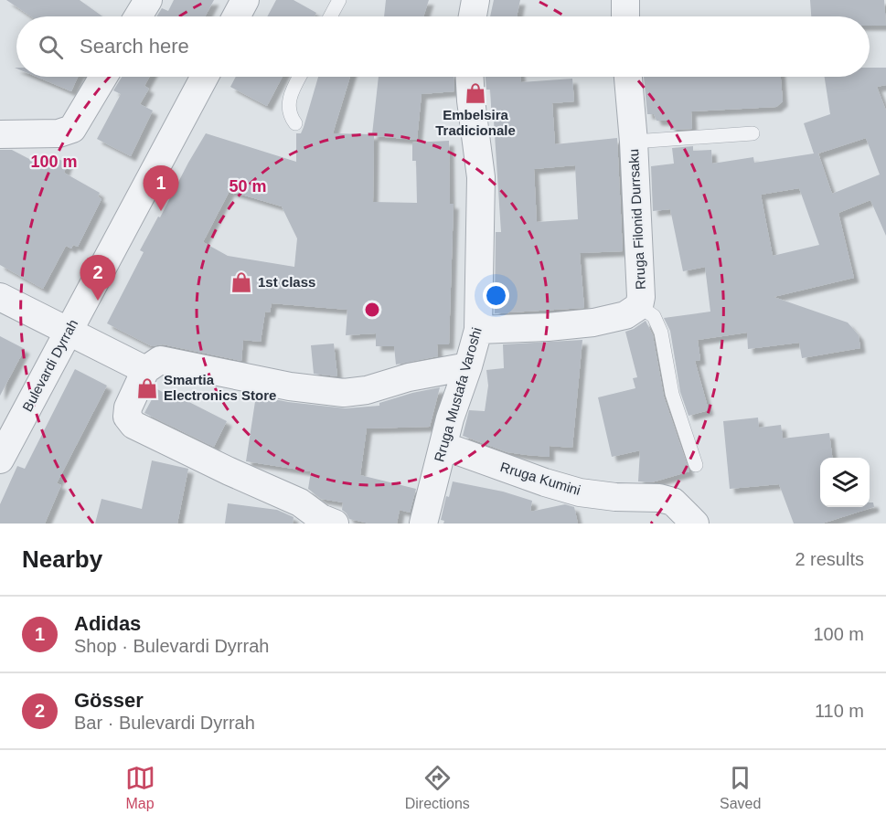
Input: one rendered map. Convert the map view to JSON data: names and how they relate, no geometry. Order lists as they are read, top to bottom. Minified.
{"streets":{"street":["Rruga Filonid Durrsaku","Bulevardi Dyrrah","Rruga Mustafa Varoshi","Rruga Kumini"]},"crossings":[["Rruga Filonid Durrsaku","Rruga Mustafa Varoshi"],["Rruga Mustafa Varoshi","Rruga Kumini"]],"places":{"shop":["Embelsira Tradicionale","1st class","Smartia Electronics Store"]},"page":{"search":"Search here","pins":["1","2"],"heading":["Nearby","2 results"],"list":[{"mark":"1","name":"Adidas","note":"Shop · Bulevardi Dyrrah","value":"100 m"},{"mark":"2","name":"Gösser","note":"Bar · Bulevardi Dyrrah","value":"110 m"}],"nav":["Map","Directions","Saved"]},"rings":["100 m","50 m"]}
